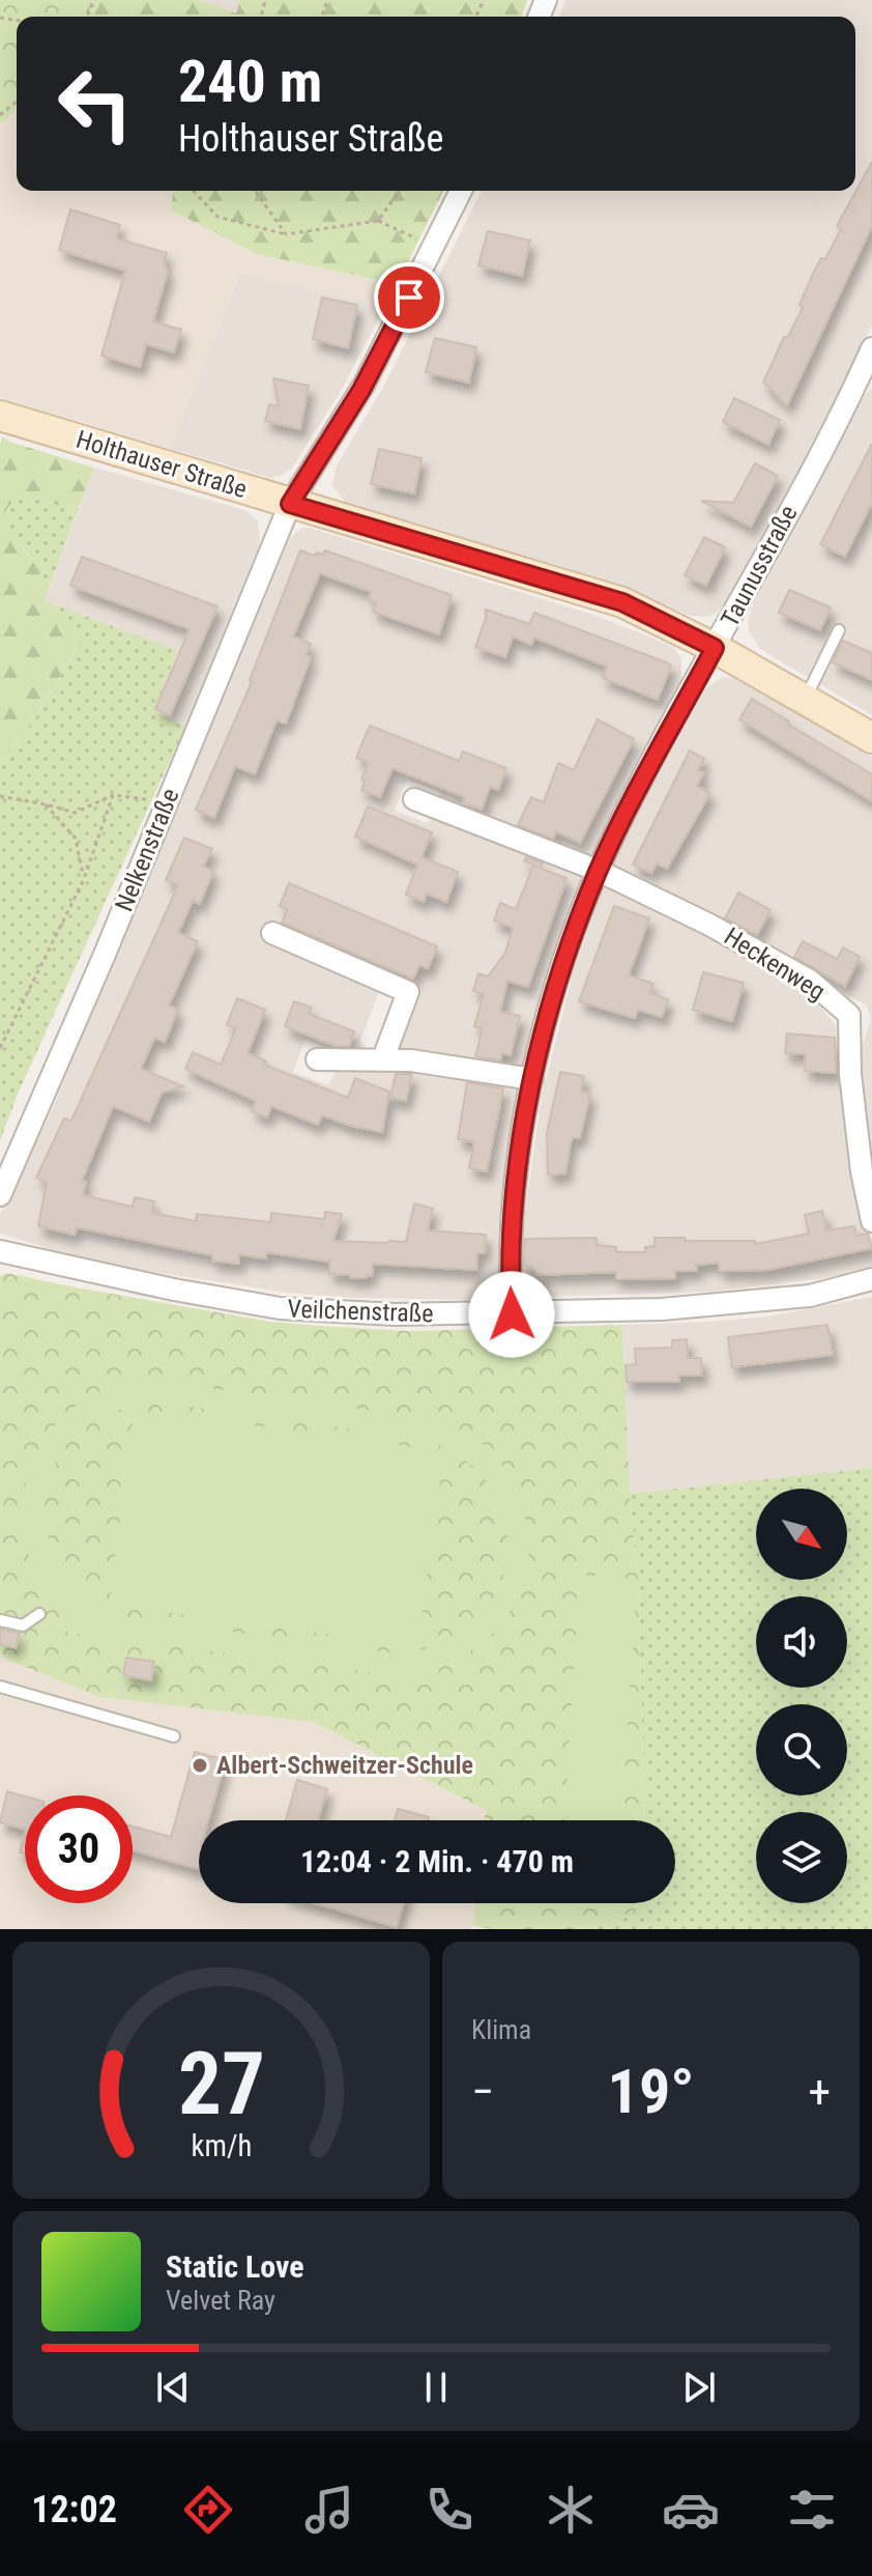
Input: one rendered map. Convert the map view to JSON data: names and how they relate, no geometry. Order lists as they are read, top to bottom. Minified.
{"streets":{"street":["Holthauser Straße","Taunusstraße","Nelkenstraße","Heckenweg","Veilchenstraße"]},"crossings":[["Holthauser Straße","Taunusstraße"],["Holthauser Straße","Nelkenstraße"],["Taunusstraße","Heckenweg"],["Taunusstraße","Veilchenstraße"]],"places":["Albert-Schweitzer-Schule"],"north":"bottom right","page":{"turn":["240 m","Holthauser Straße"],"limit":"30","trip":"12:04 · 2 Min. · 470 m","tile":"Klima","heat":["−","19°","+"],"song":["Static Love","Velvet Ray"],"tabs":"12:02","gauge":["27","km/h"]}}
